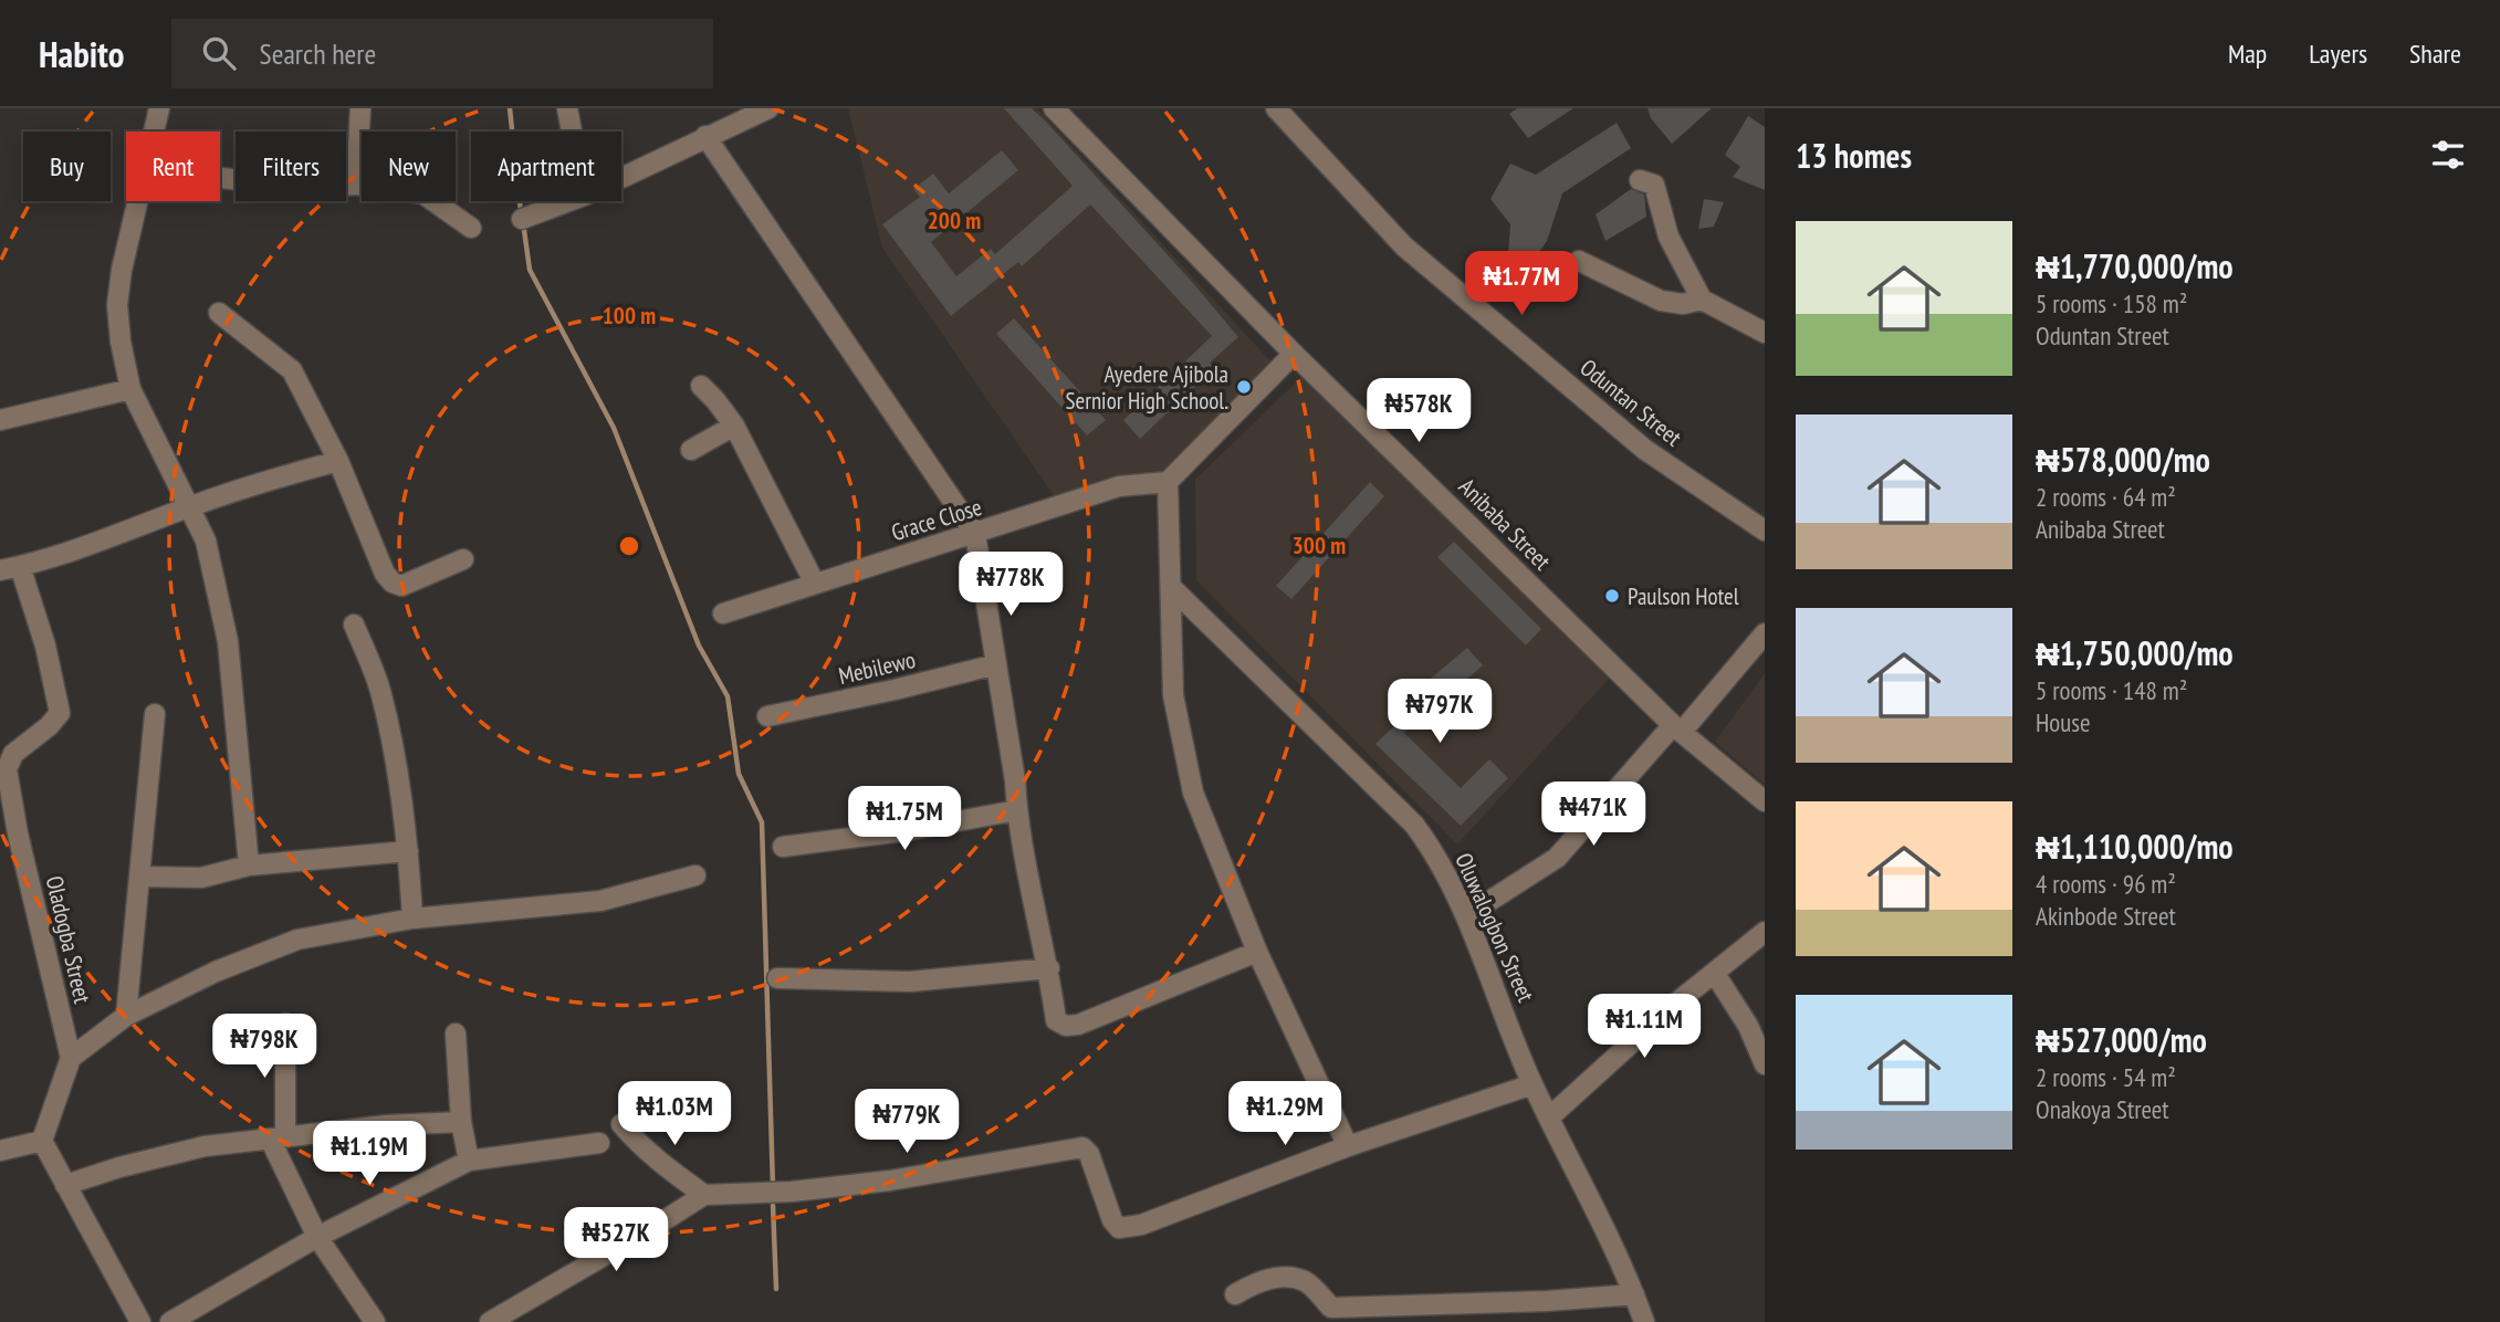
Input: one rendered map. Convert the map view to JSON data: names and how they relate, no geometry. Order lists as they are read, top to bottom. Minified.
{"streets":{"street":["Oduntan Street","Grace Close","Anibaba Street","Mebilewo","Oluwalogbon Street","Oladogba Street"]},"places":["Ayedere Ajibola Sernior High School.","Paulson Hotel"],"page":{"header":"Habito","search":"Search here","nav":["Map","Layers","Share"],"heading":"13 homes","chip":["Buy","Rent","Filters","New","Apartment"],"list":[{"name":"₦1,770,000/mo","note":"5 rooms · 158 m² · Oduntan Street"},{"name":"₦578,000/mo","note":"2 rooms · 64 m² · Anibaba Street"},{"name":"₦1,750,000/mo","note":"5 rooms · 148 m² · House"},{"name":"₦1,110,000/mo","note":"4 rooms · 96 m² · Akinbode Street"},{"name":"₦527,000/mo","note":"2 rooms · 54 m² · Onakoya Street"}],"price":["₦1.77M","₦578K","₦778K","₦797K","₦471K","₦1.75M","₦1.11M","₦798K","₦1.03M","₦1.29M","₦779K","₦1.19M","₦527K"]},"rings":["200 m","100 m","300 m"]}
